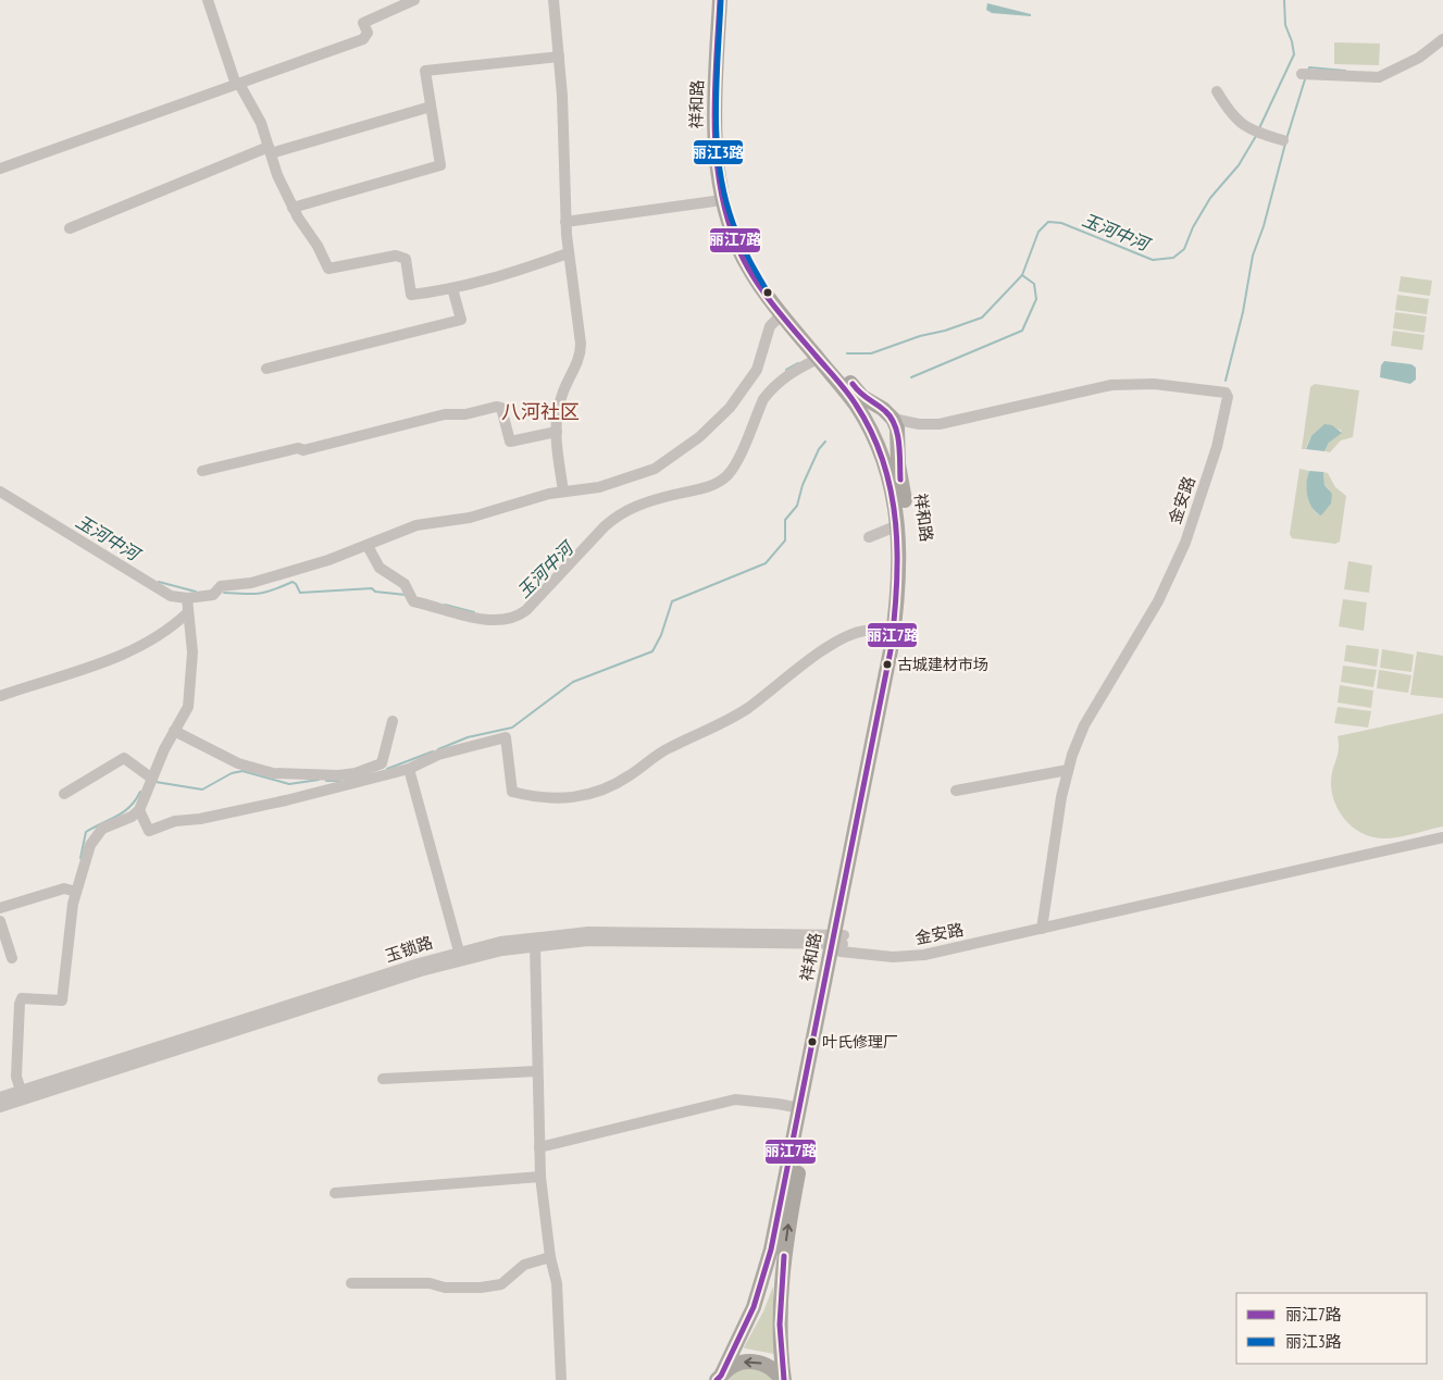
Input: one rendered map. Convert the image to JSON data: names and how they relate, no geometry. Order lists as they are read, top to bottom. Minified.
{"streets":{"highway":["祥和路"],"street":["金安路","玉锁路"]},"crossings":[["祥和路","金安路"],["祥和路","玉锁路"],["金安路","玉锁路"]],"districts":["八河社区"],"water":["玉河中河"],"places":["古城建材市场","叶氏修理厂"],"lines":["transit line 丽江7路","transit line 丽江3路"],"legend":["丽江7路","丽江3路"]}
